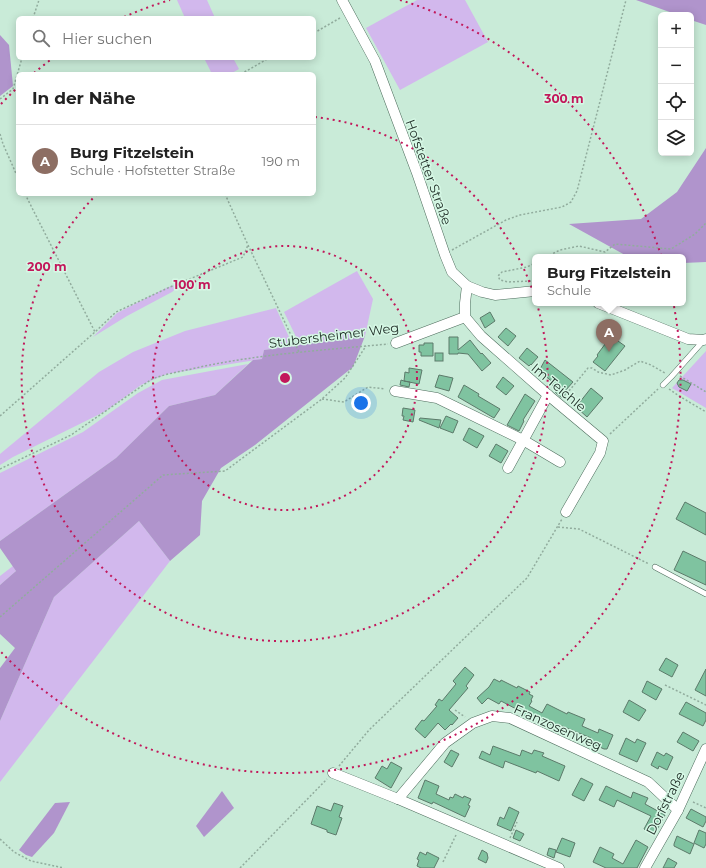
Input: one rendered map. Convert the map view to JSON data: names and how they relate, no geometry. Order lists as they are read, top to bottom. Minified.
{"streets":{"street":["Hofstetter Straße","Stubersheimer Weg","Im Teichle","Franzosenweg","Dorfstraße"]},"crossings":[["Stubersheimer Weg","Im Teichle"],["Franzosenweg","Dorfstraße"]],"page":{"map_buttons":["+","−"],"search":"Hier suchen","heading":"In der Nähe","list":[{"mark":"A","name":"Burg Fitzelstein","note":"Schule · Hofstetter Straße","value":"190 m"}],"popup":["Burg Fitzelstein","Schule"],"pins":"A"},"rings":["300 m","200 m","100 m"]}
